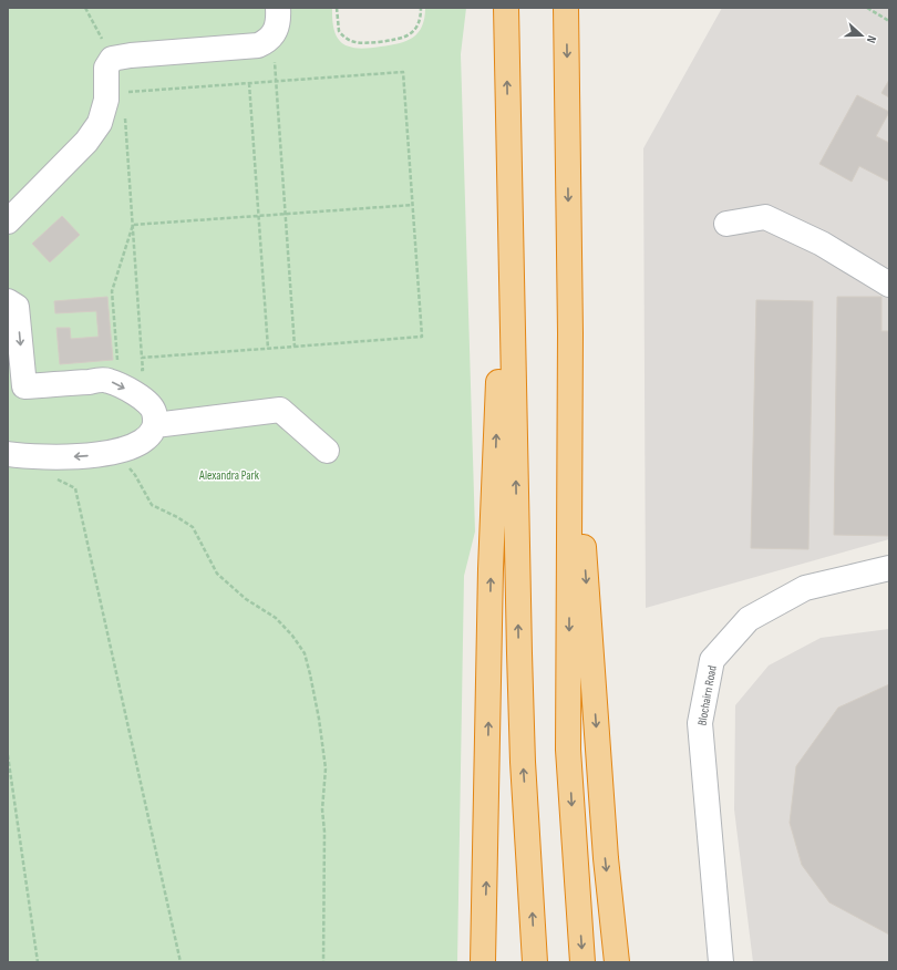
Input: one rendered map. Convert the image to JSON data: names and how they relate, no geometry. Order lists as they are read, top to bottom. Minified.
{"streets":{"street":["Blochairn Road"]},"parks":["Alexandra Park"],"north":"right"}
